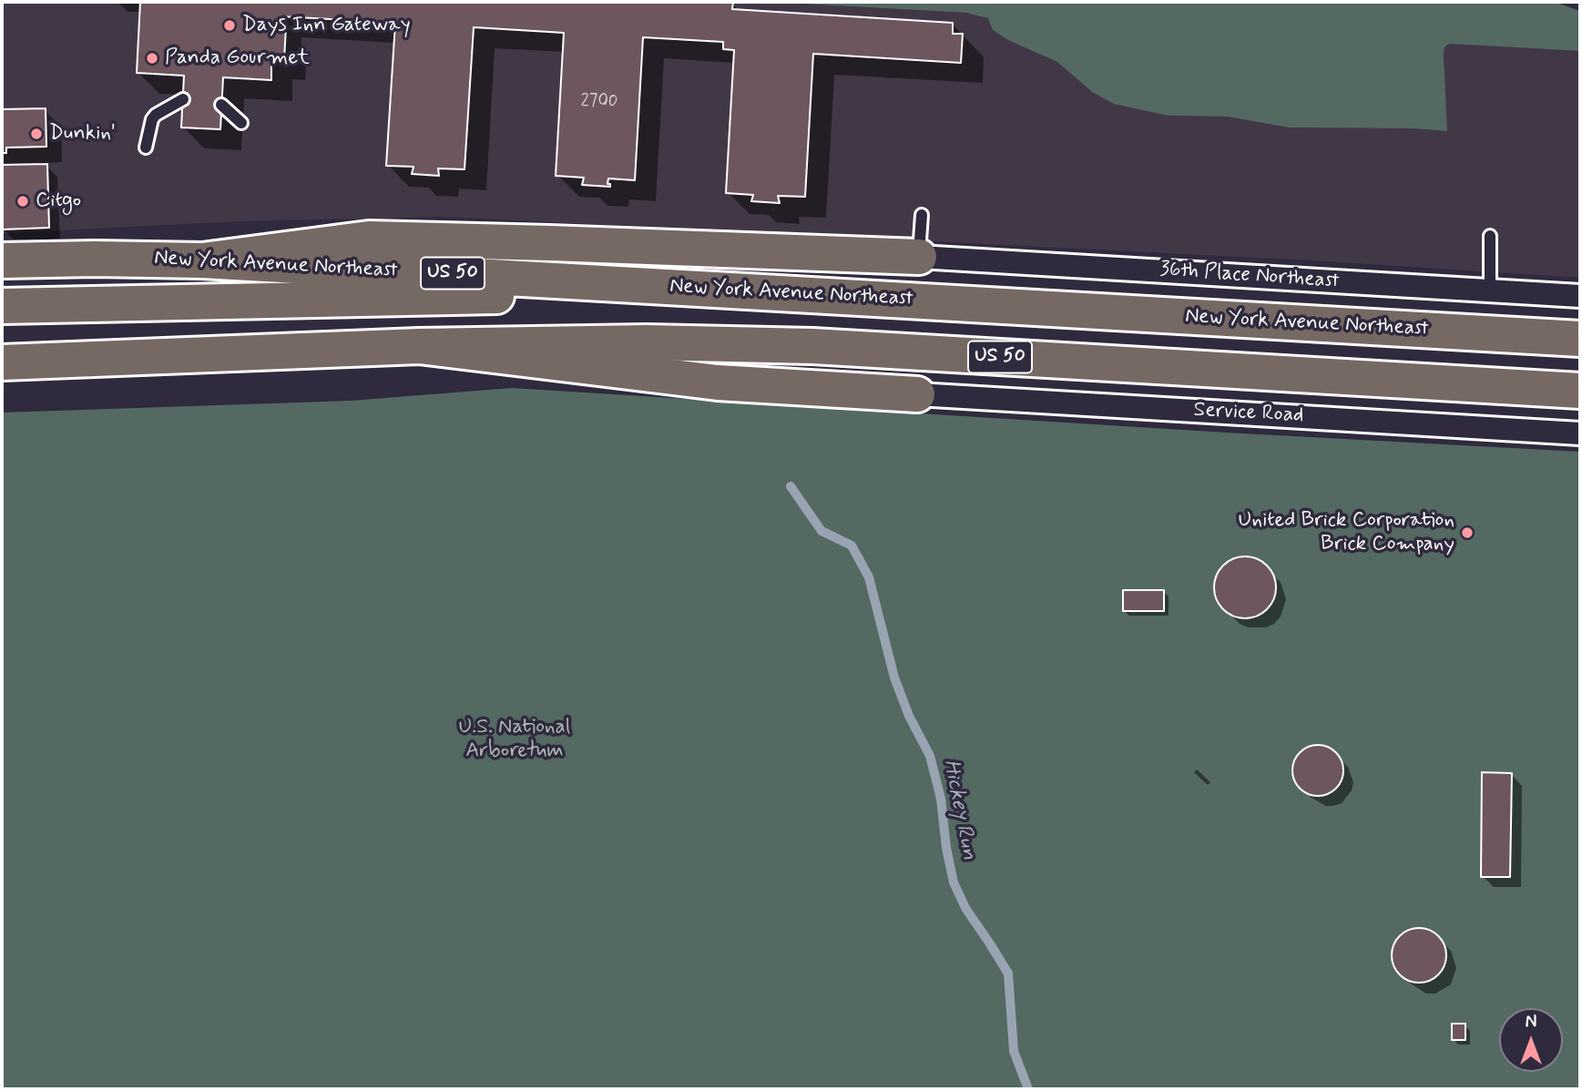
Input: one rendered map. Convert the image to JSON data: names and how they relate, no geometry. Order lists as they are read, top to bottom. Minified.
{"streets":{"highway":["New York Avenue Northeast","US 50"],"street":["36th Place Northeast","Service Road"]},"water":["Hickey Run"],"parks":["U.S. National Arboretum"],"places":["Days Inn Gateway","Panda Gourmet","Dunkin'","Citgo","United Brick Corporation Brick Company"],"house_numbers":["2700"],"north":"top"}
